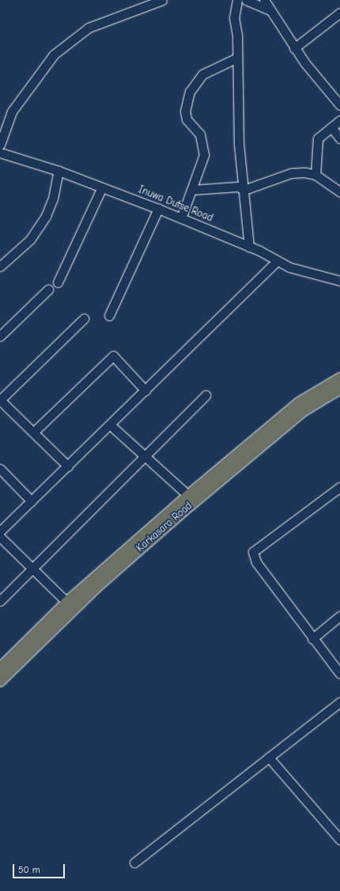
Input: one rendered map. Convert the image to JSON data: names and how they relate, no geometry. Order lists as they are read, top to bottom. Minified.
{"streets":{"main road":["Karkasara Road"],"street":["Inuwa Dutse Road"]},"scale_bar":"50 m"}
